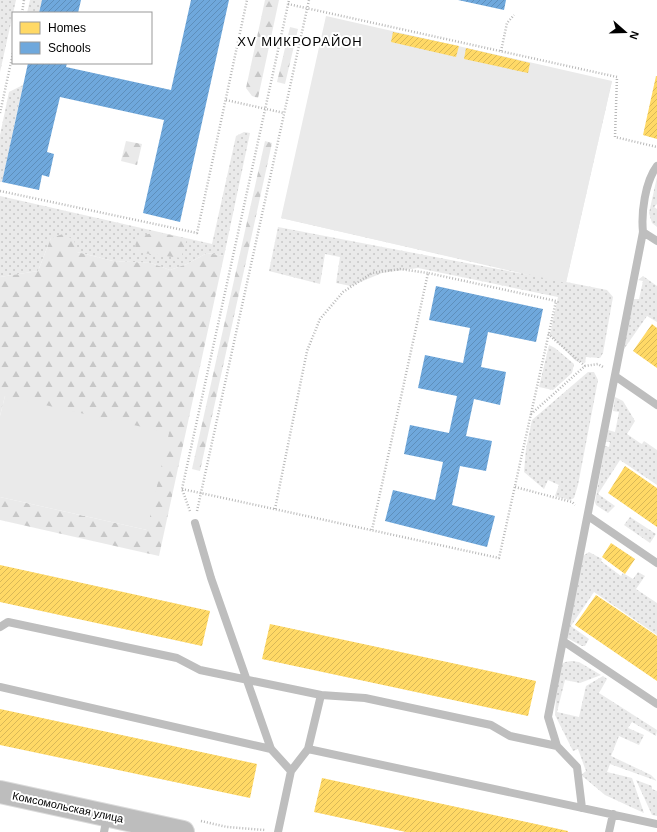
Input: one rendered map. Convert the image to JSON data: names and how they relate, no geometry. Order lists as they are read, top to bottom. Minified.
{"streets":{"main road":["Комсомольская улица"]},"districts":["XV МИКРОРАЙОН"],"legend":["Homes","Schools"],"north":"right"}
